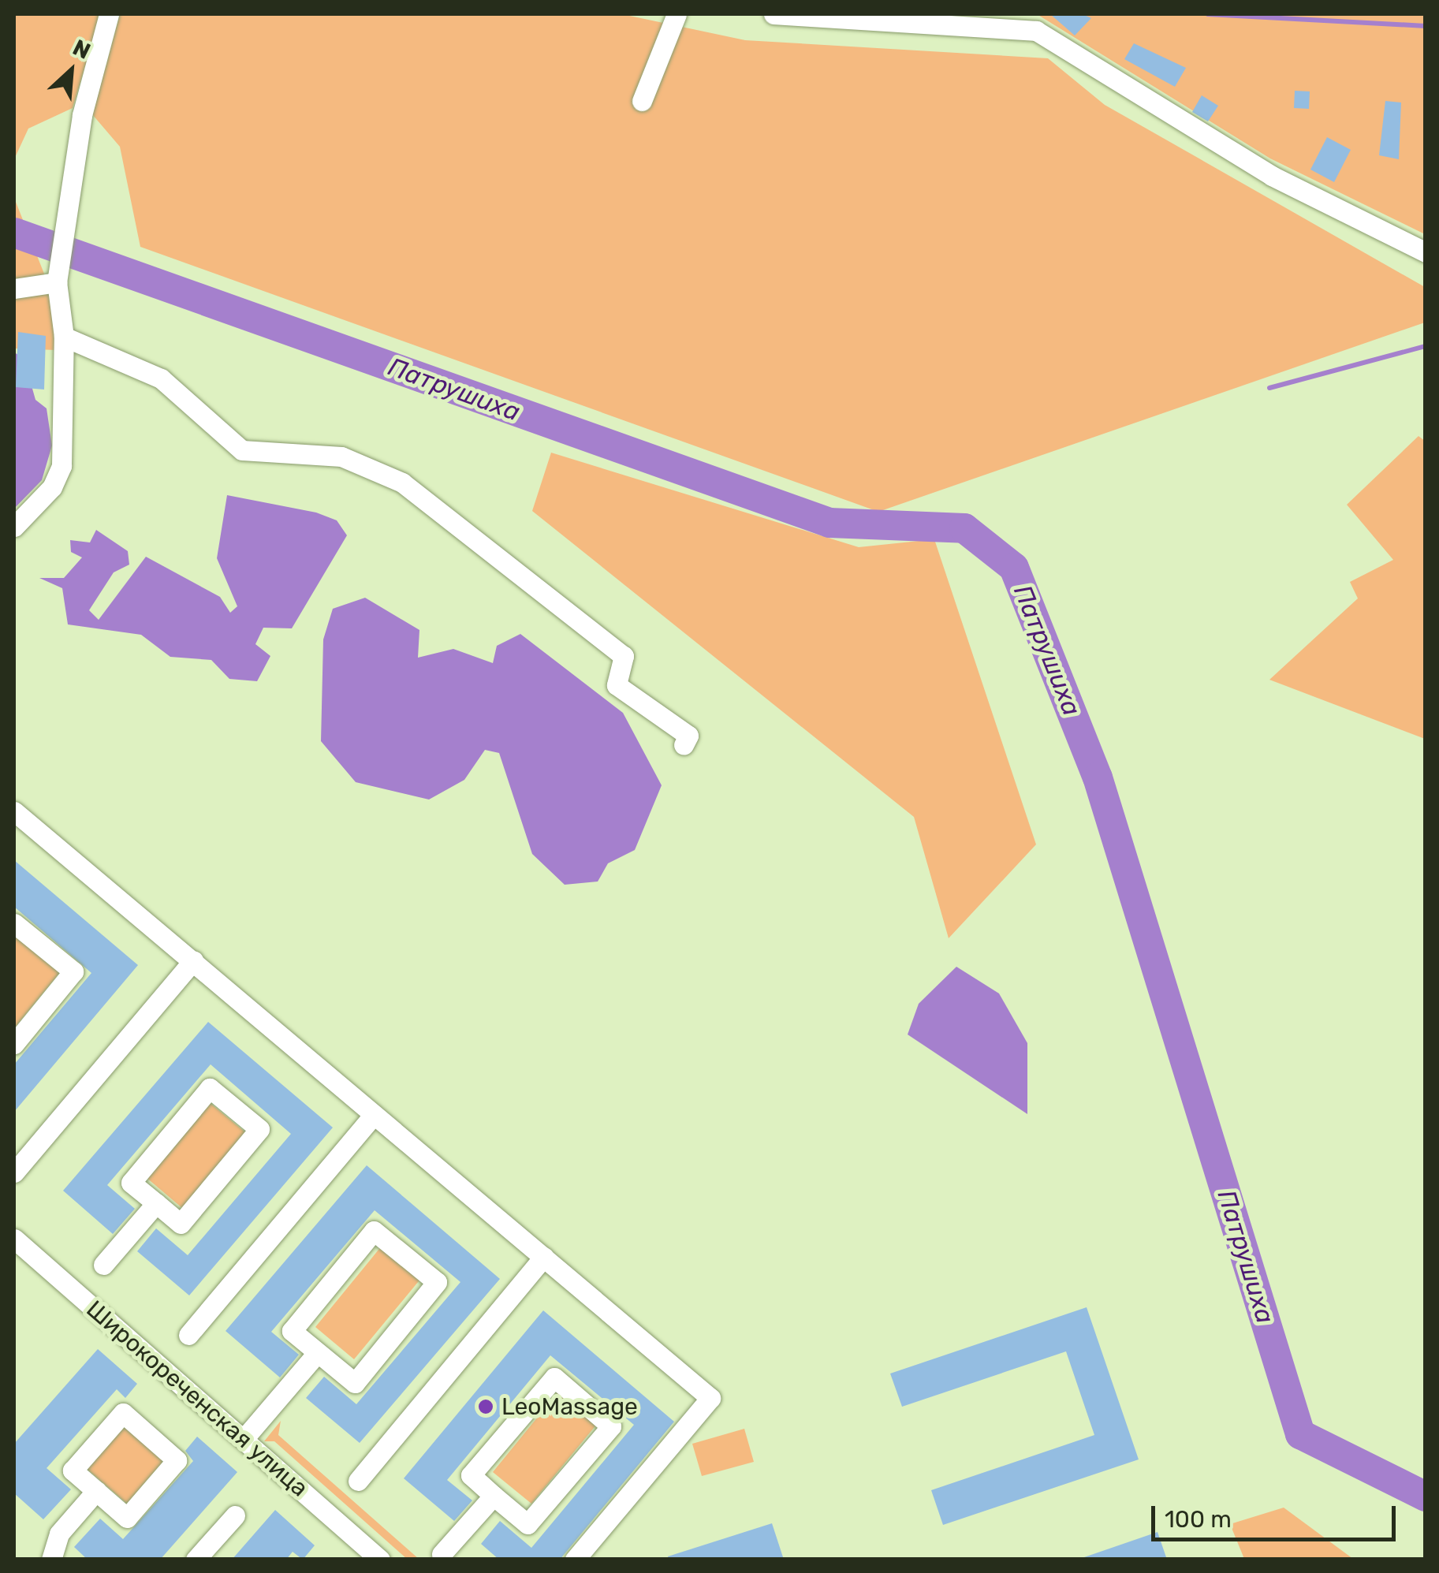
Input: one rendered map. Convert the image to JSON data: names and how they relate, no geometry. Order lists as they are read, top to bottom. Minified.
{"streets":{"street":["Широкореченская улица"]},"water":["Патрушиха"],"places":["LeoMassage"],"scale_bar":"100 m","north":"top right"}
